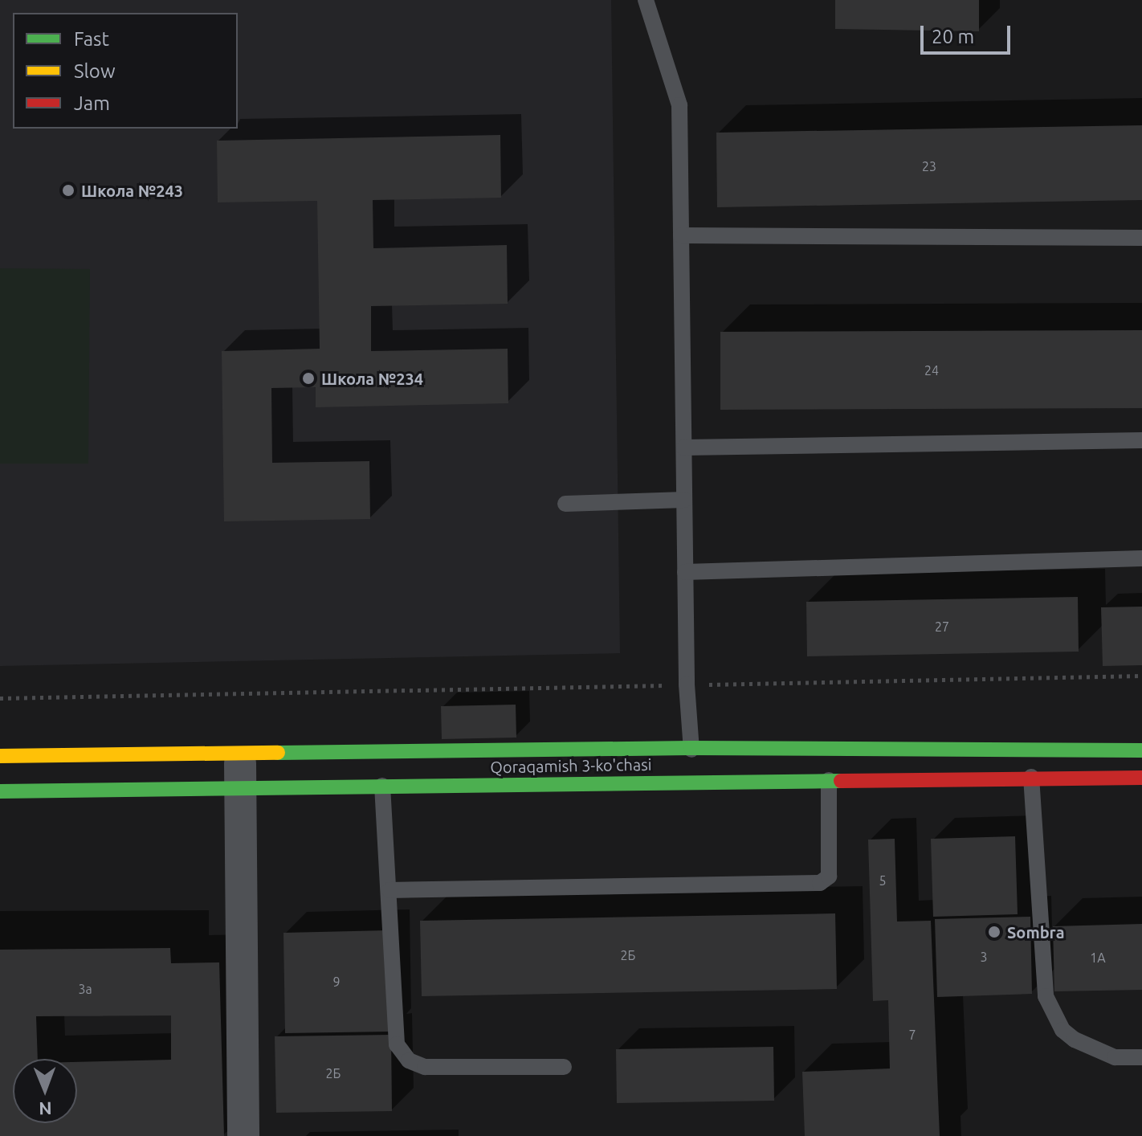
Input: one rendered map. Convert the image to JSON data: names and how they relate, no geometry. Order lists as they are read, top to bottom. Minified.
{"streets":{"main road":["Qoraqamish 3-ko'chasi"]},"places":["Школа №243","Школа №234","Sombra"],"house_numbers":["23","24","27","5","2Б","3","1А","9","3а","7","2Б"],"legend":["Fast","Slow","Jam"],"scale_bar":"20 m","north":"bottom"}
